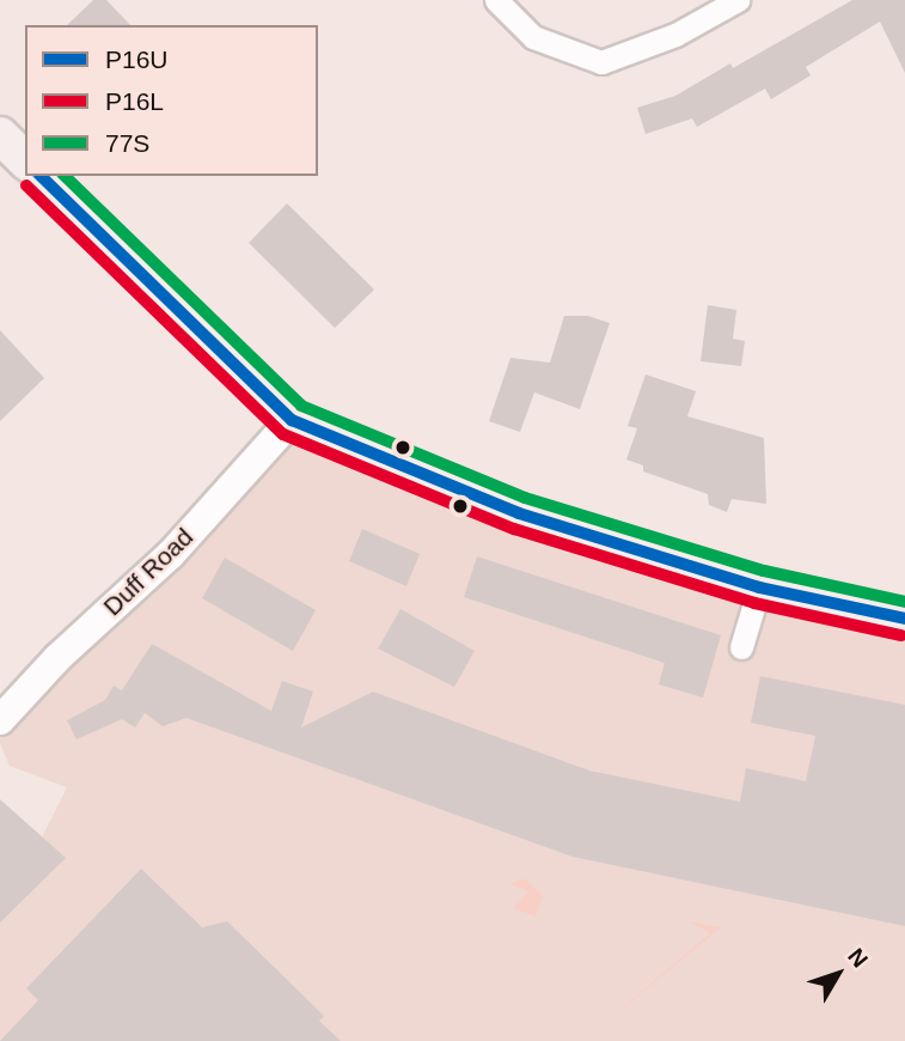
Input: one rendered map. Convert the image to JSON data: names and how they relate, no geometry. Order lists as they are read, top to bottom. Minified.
{"streets":{"street":["Duff Road"]},"lines":["transit line P16U","transit line 77S","transit line P16L"],"legend":["P16U","P16L","77S"],"north":"top right"}
